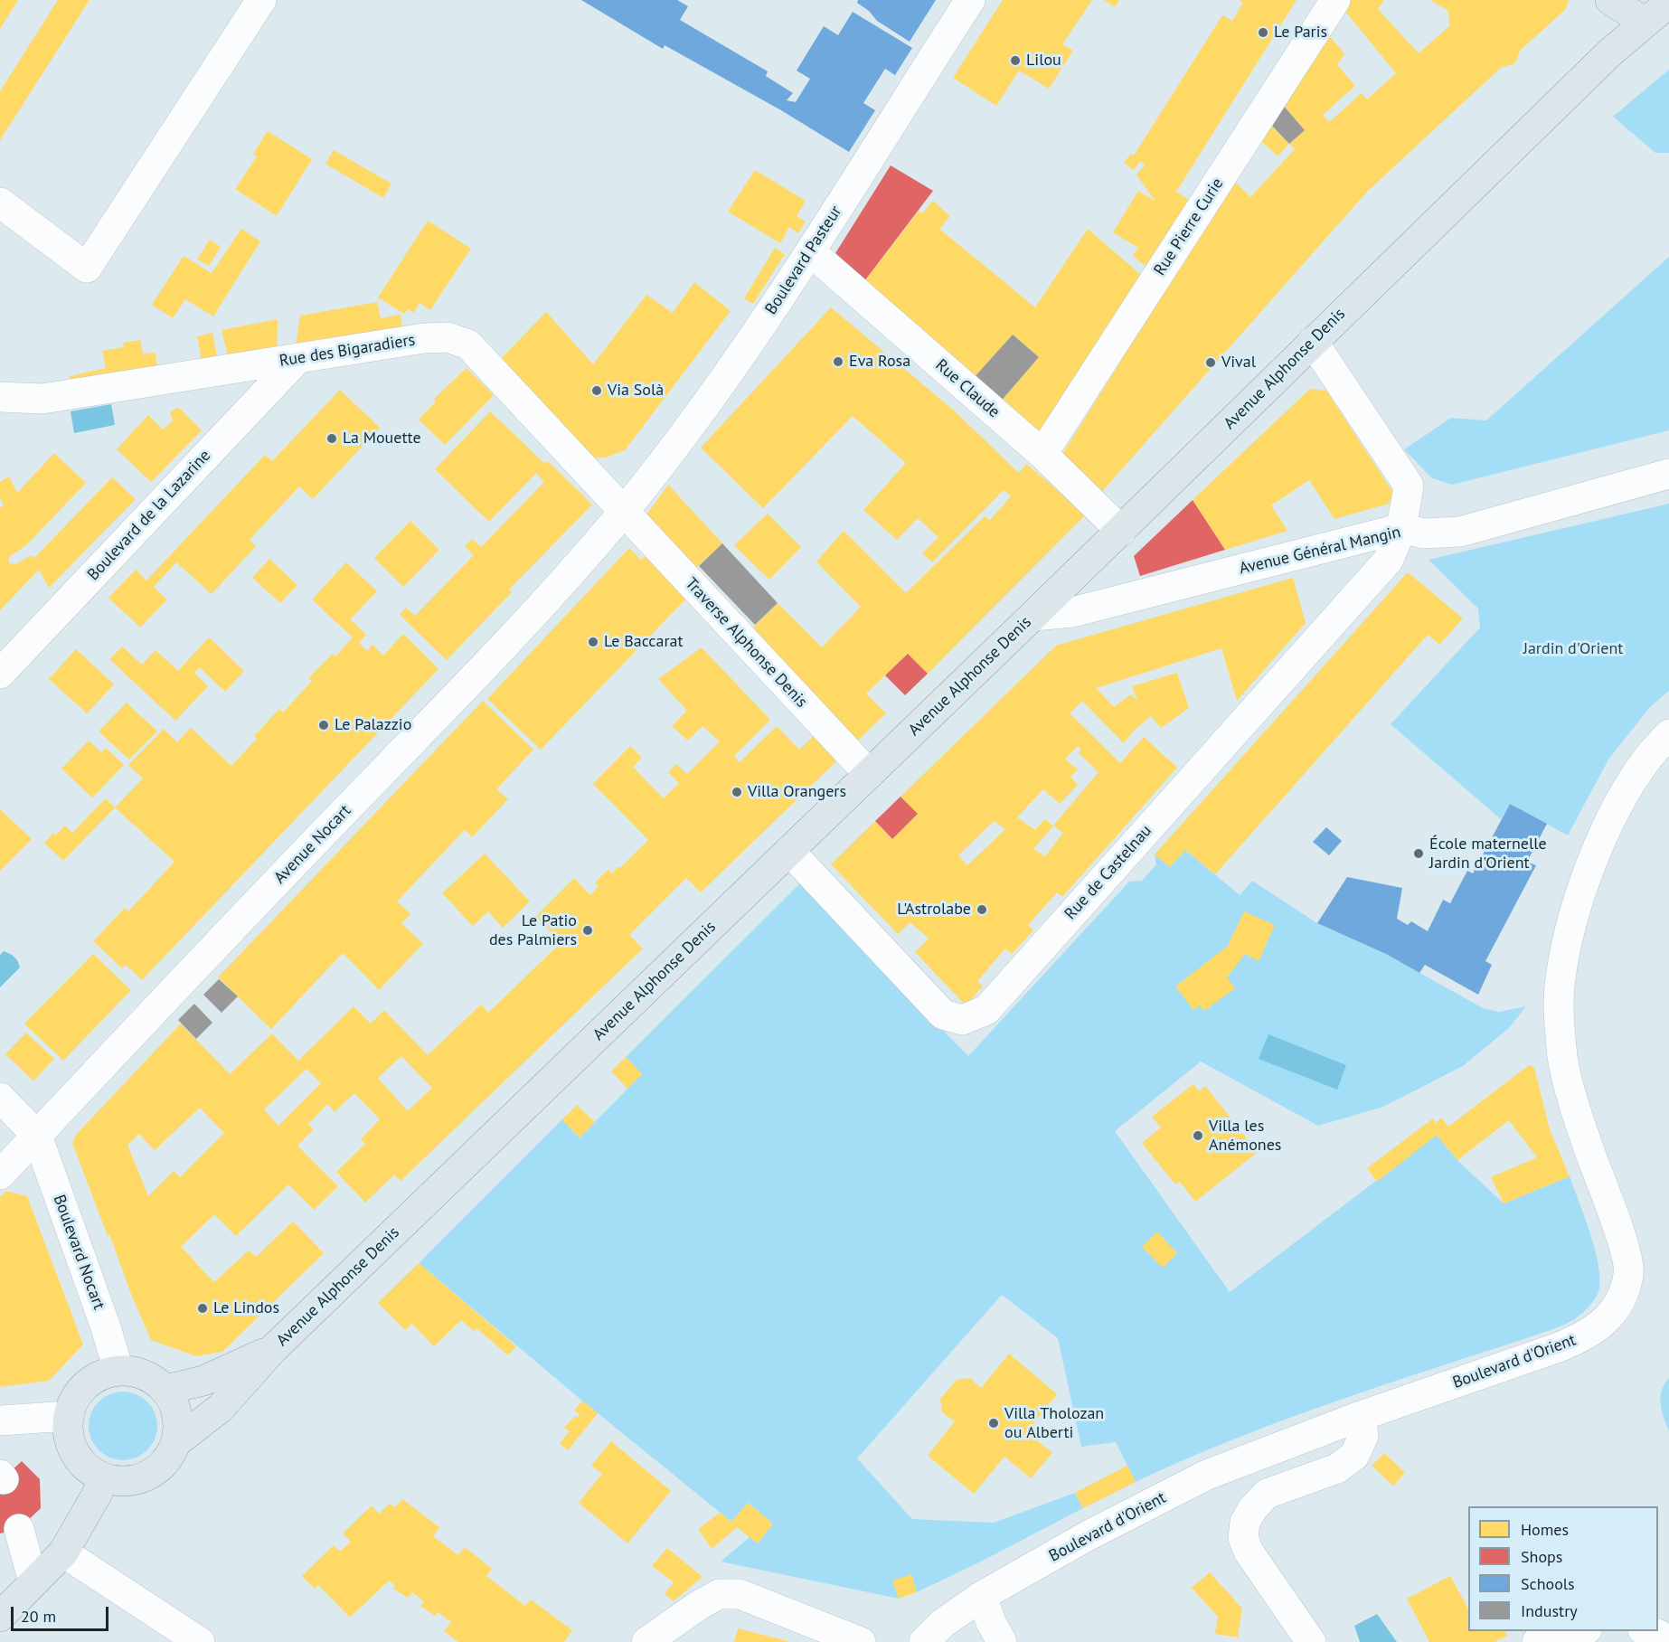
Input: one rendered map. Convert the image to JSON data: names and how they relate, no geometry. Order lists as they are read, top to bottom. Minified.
{"streets":{"main road":["Avenue Alphonse Denis"],"street":["Rue Pierre Curie","Boulevard Pasteur","Rue des Bigaradiers","Rue Claude","Boulevard de la Lazarine","Avenue Général Mangin","Traverse Alphonse Denis","Avenue Nocart","Rue de Castelnau","Boulevard Nocart","Boulevard d'Orient"]},"crossings":[["Rue Pierre Curie","Rue Claude"],["Boulevard Pasteur","Rue des Bigaradiers"],["Boulevard Pasteur","Rue Claude"],["Boulevard Pasteur","Traverse Alphonse Denis"],["Boulevard Pasteur","Avenue Nocart"],["Rue des Bigaradiers","Boulevard de la Lazarine"],["Rue des Bigaradiers","Traverse Alphonse Denis"],["Rue des Bigaradiers","Avenue Nocart"],["Avenue Alphonse Denis","Rue Claude"],["Avenue Alphonse Denis","Avenue Général Mangin"],["Avenue Alphonse Denis","Traverse Alphonse Denis"],["Avenue Alphonse Denis","Rue de Castelnau"],["Avenue Alphonse Denis","Boulevard Nocart"],["Avenue Général Mangin","Rue de Castelnau"],["Traverse Alphonse Denis","Avenue Nocart"],["Avenue Nocart","Boulevard Nocart"]],"parks":["Jardin d'Orient"],"places":["Le Paris","Lilou","Eva Rosa","Vival","Via Solà","La Mouette","Le Baccarat","Le Palazzio","Villa Orangers","École maternelle Jardin d'Orient","L'Astrolabe","Le Patio des Palmiers","Villa les Anémones","Le Lindos","Villa Tholozan ou Alberti"],"legend":["Homes","Shops","Schools","Industry"],"scale_bar":"20 m"}
